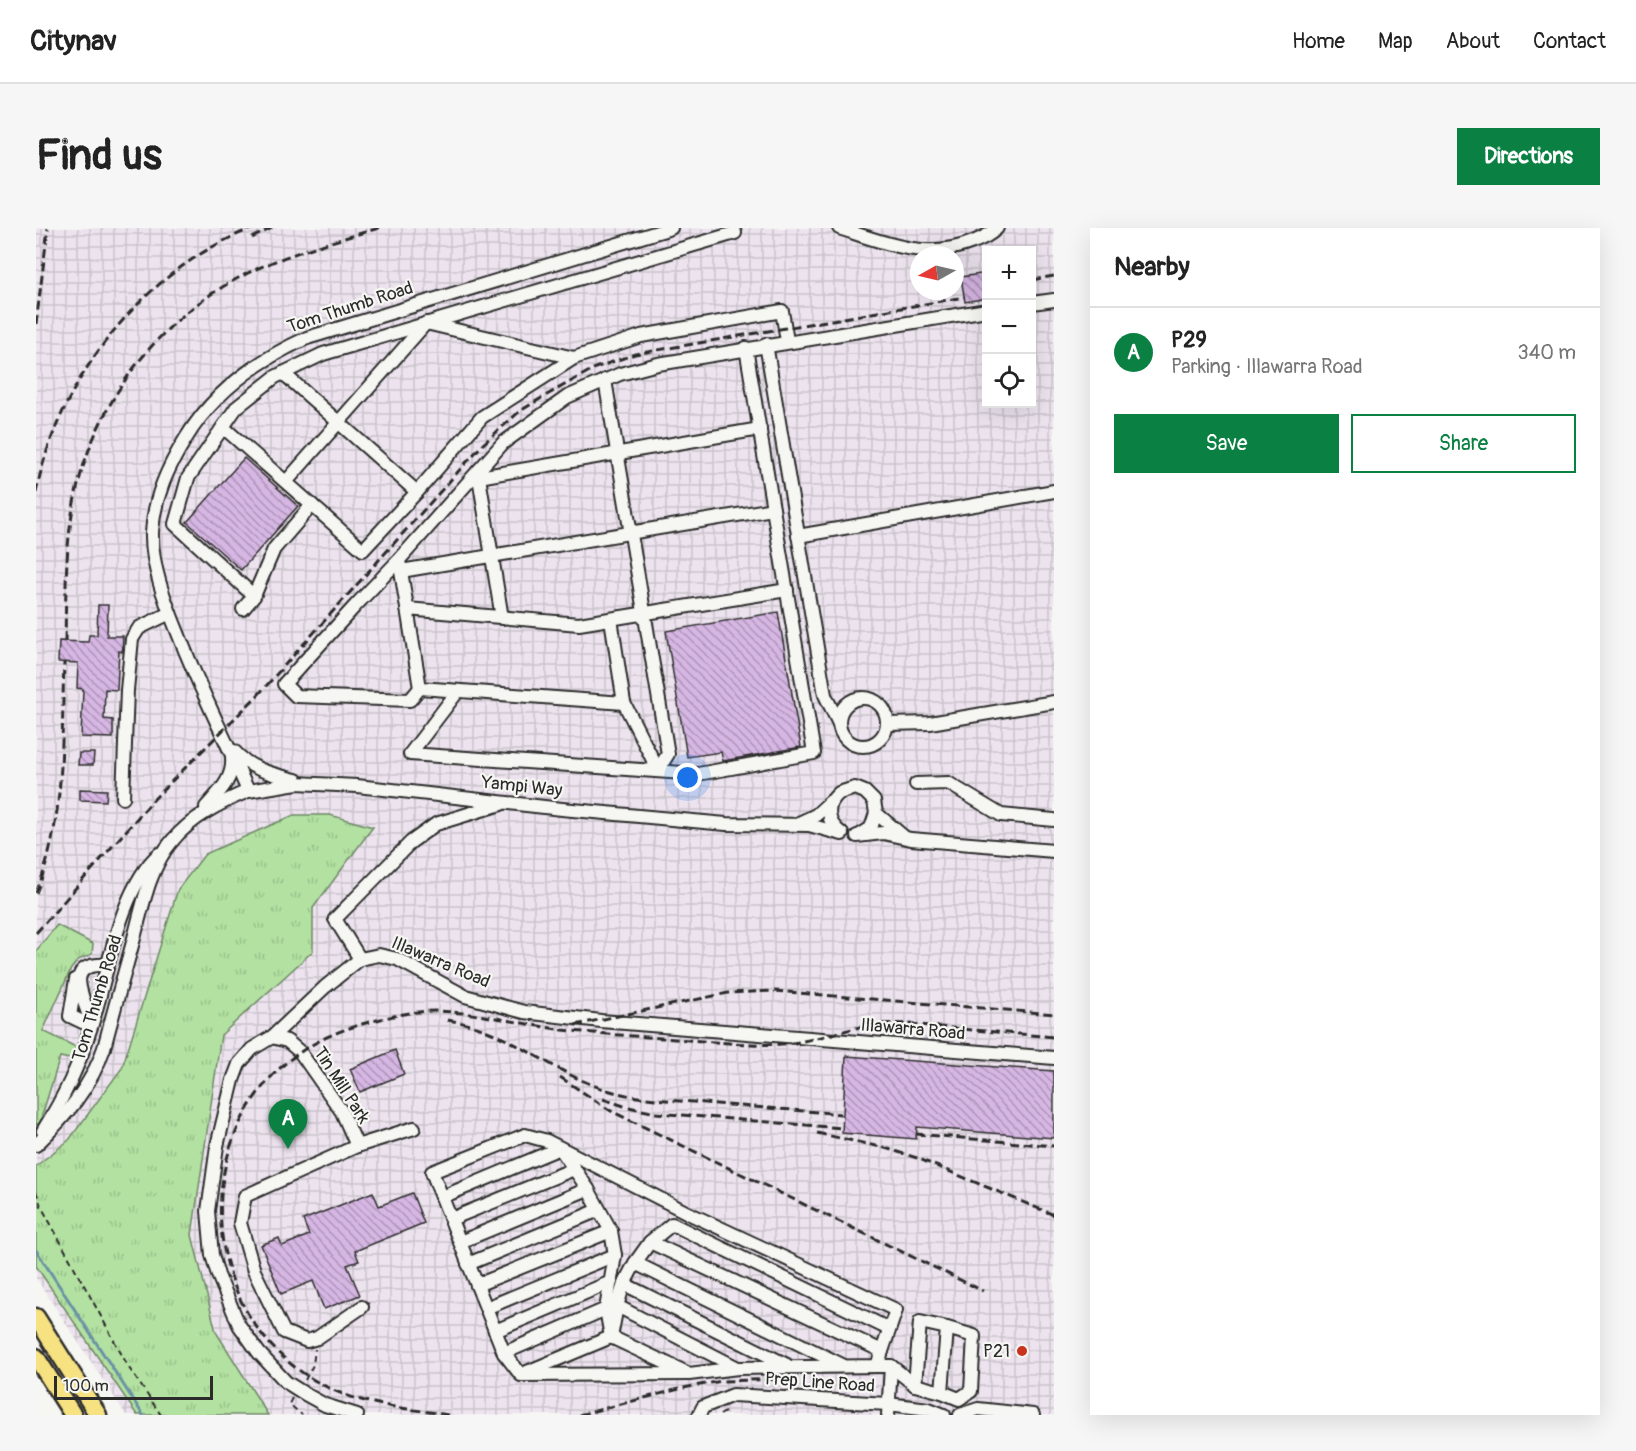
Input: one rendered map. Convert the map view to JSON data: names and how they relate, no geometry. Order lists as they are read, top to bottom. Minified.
{"streets":{"street":["Tom Thumb Road","Yampi Way","Illawarra Road","Tin Mill Park","Prep Line Road"]},"crossings":[["Tom Thumb Road","Yampi Way"]],"places":["P21"],"scale_bar":"100 m","north":"left","page":{"header":"Citynav","nav":["Home","Map","About","Contact"],"buttons":["Directions",["Save","Share"]],"title":"Find us","heading":"Nearby","map_buttons":["+","−"],"list":[{"mark":"A","name":"P29","note":"Parking · Illawarra Road","value":"340 m"}],"pins":"A","scale":"100 m"}}
